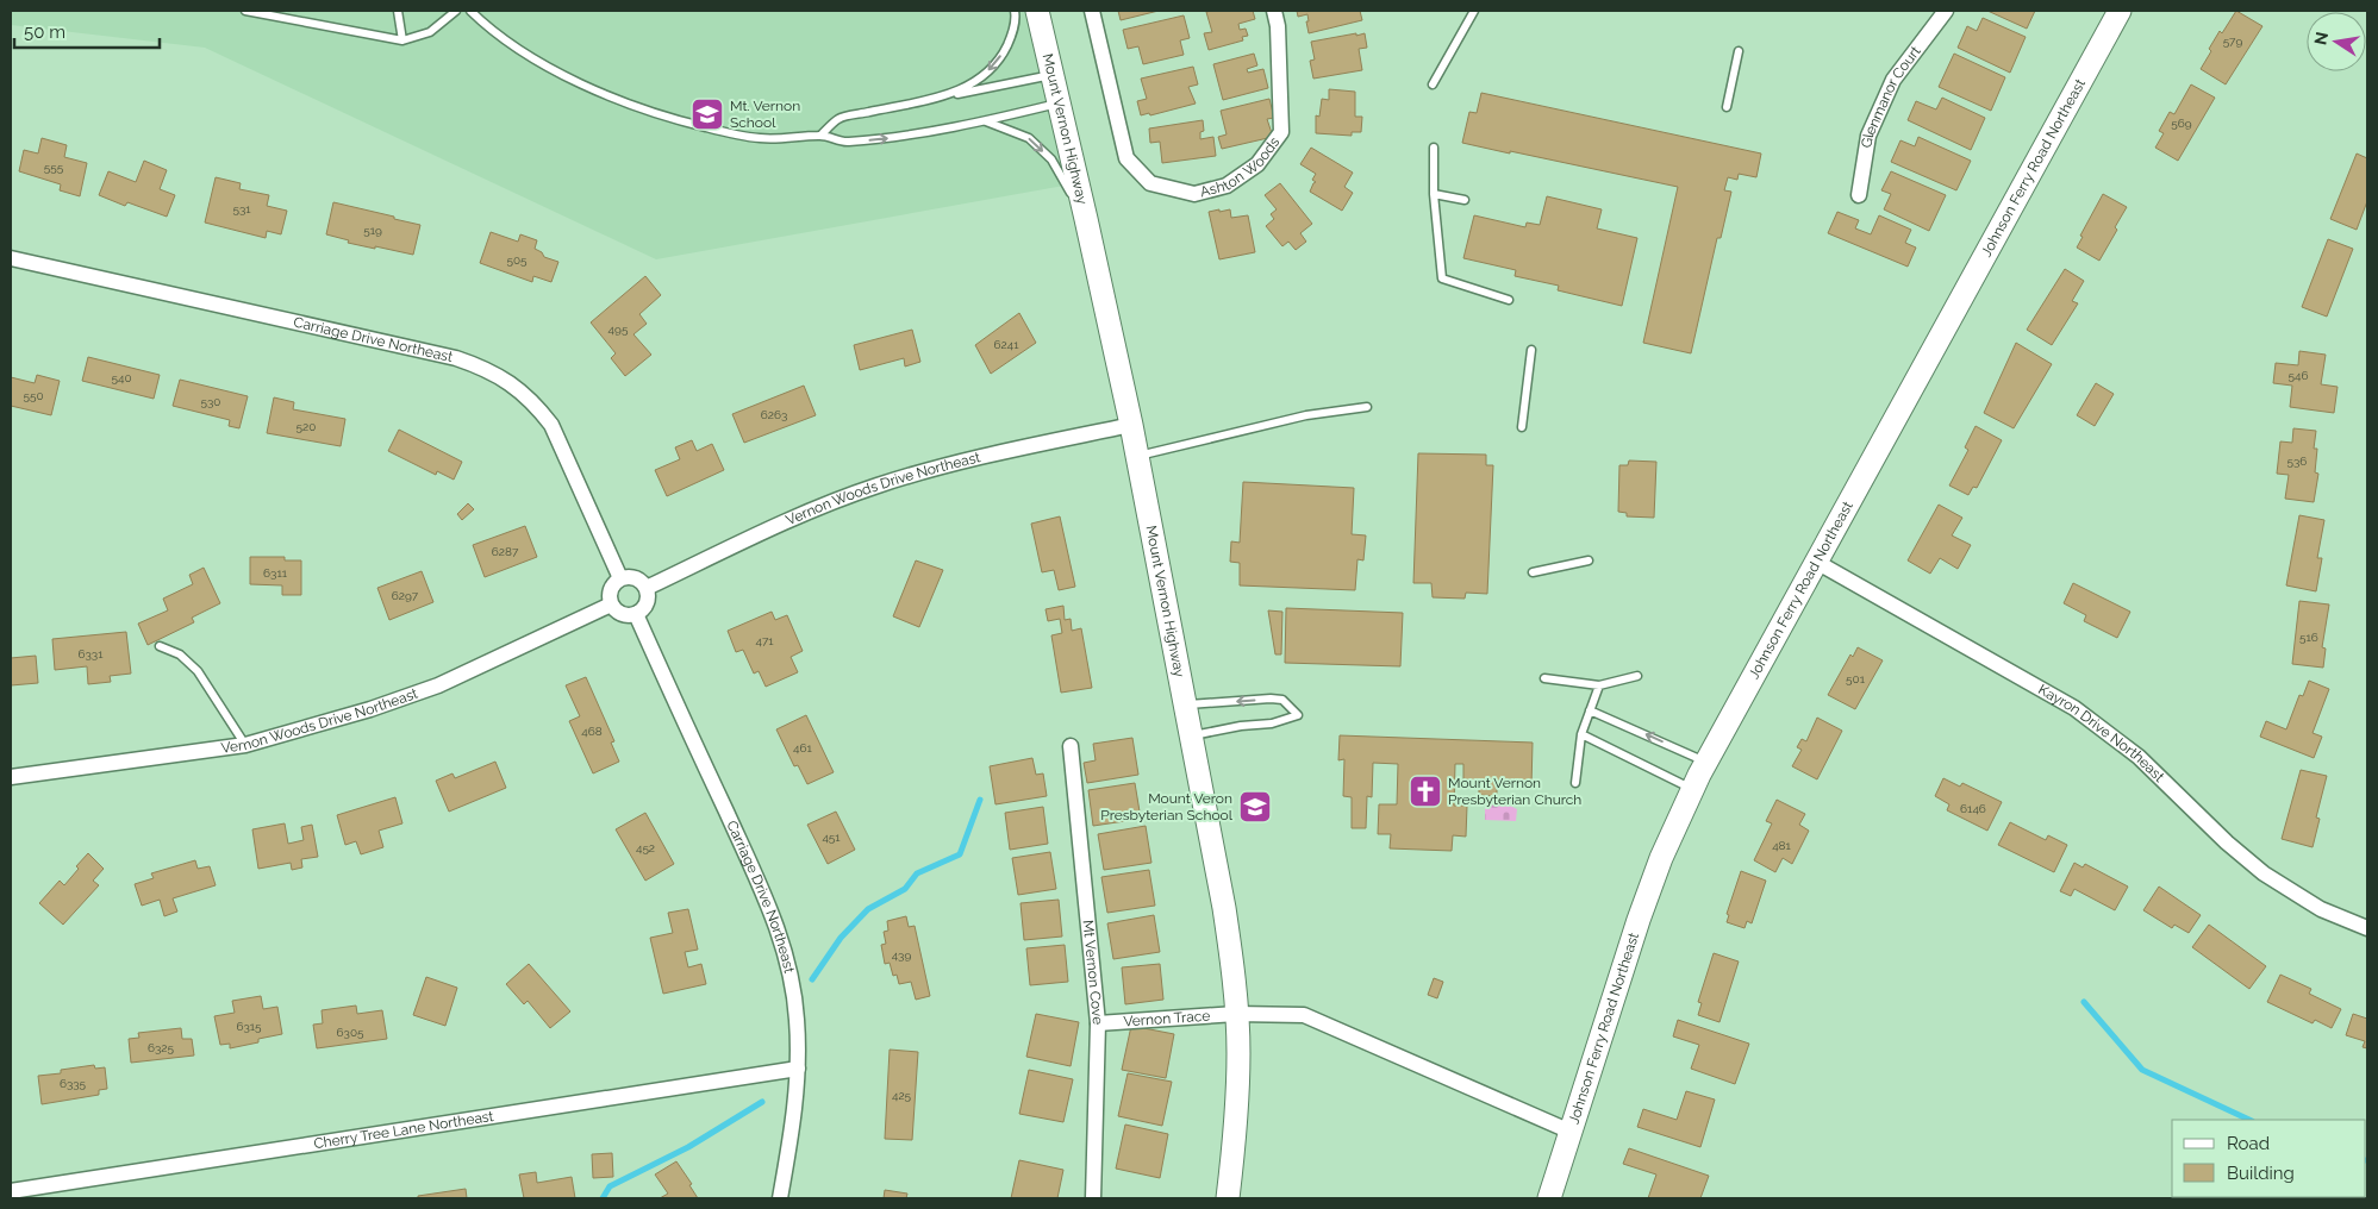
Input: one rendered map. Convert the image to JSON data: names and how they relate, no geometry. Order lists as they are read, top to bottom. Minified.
{"streets":{"street":["Glenmanor Court","Mount Vernon Highway","Ashton Woods","Johnson Ferry Road Northeast","Carriage Drive Northeast","Vernon Woods Drive Northeast","Kayron Drive Northeast","Mt Vernon Cove","Vernon Trace","Cherry Tree Lane Northeast"]},"crossings":[["Mount Vernon Highway","Vernon Woods Drive Northeast"],["Mount Vernon Highway","Vernon Trace"],["Johnson Ferry Road Northeast","Kayron Drive Northeast"],["Johnson Ferry Road Northeast","Vernon Trace"],["Carriage Drive Northeast","Vernon Woods Drive Northeast"],["Carriage Drive Northeast","Cherry Tree Lane Northeast"],["Mt Vernon Cove","Vernon Trace"]],"places":{"school or university":["Mt. Vernon School","Mount Veron Presbyterian School"],"church":["Mount Vernon Presbyterian Church"]},"house_numbers":["579","569","555","531","519","505","495","6241","546","540","550","530","6263","520","536","6287","6311","6297","516","471","6331","501","468","461","6146","451","481","452","439","6315","6305","6325","6335","425"],"legend":["Road","Building"],"scale_bar":"50 m","north":"left"}
